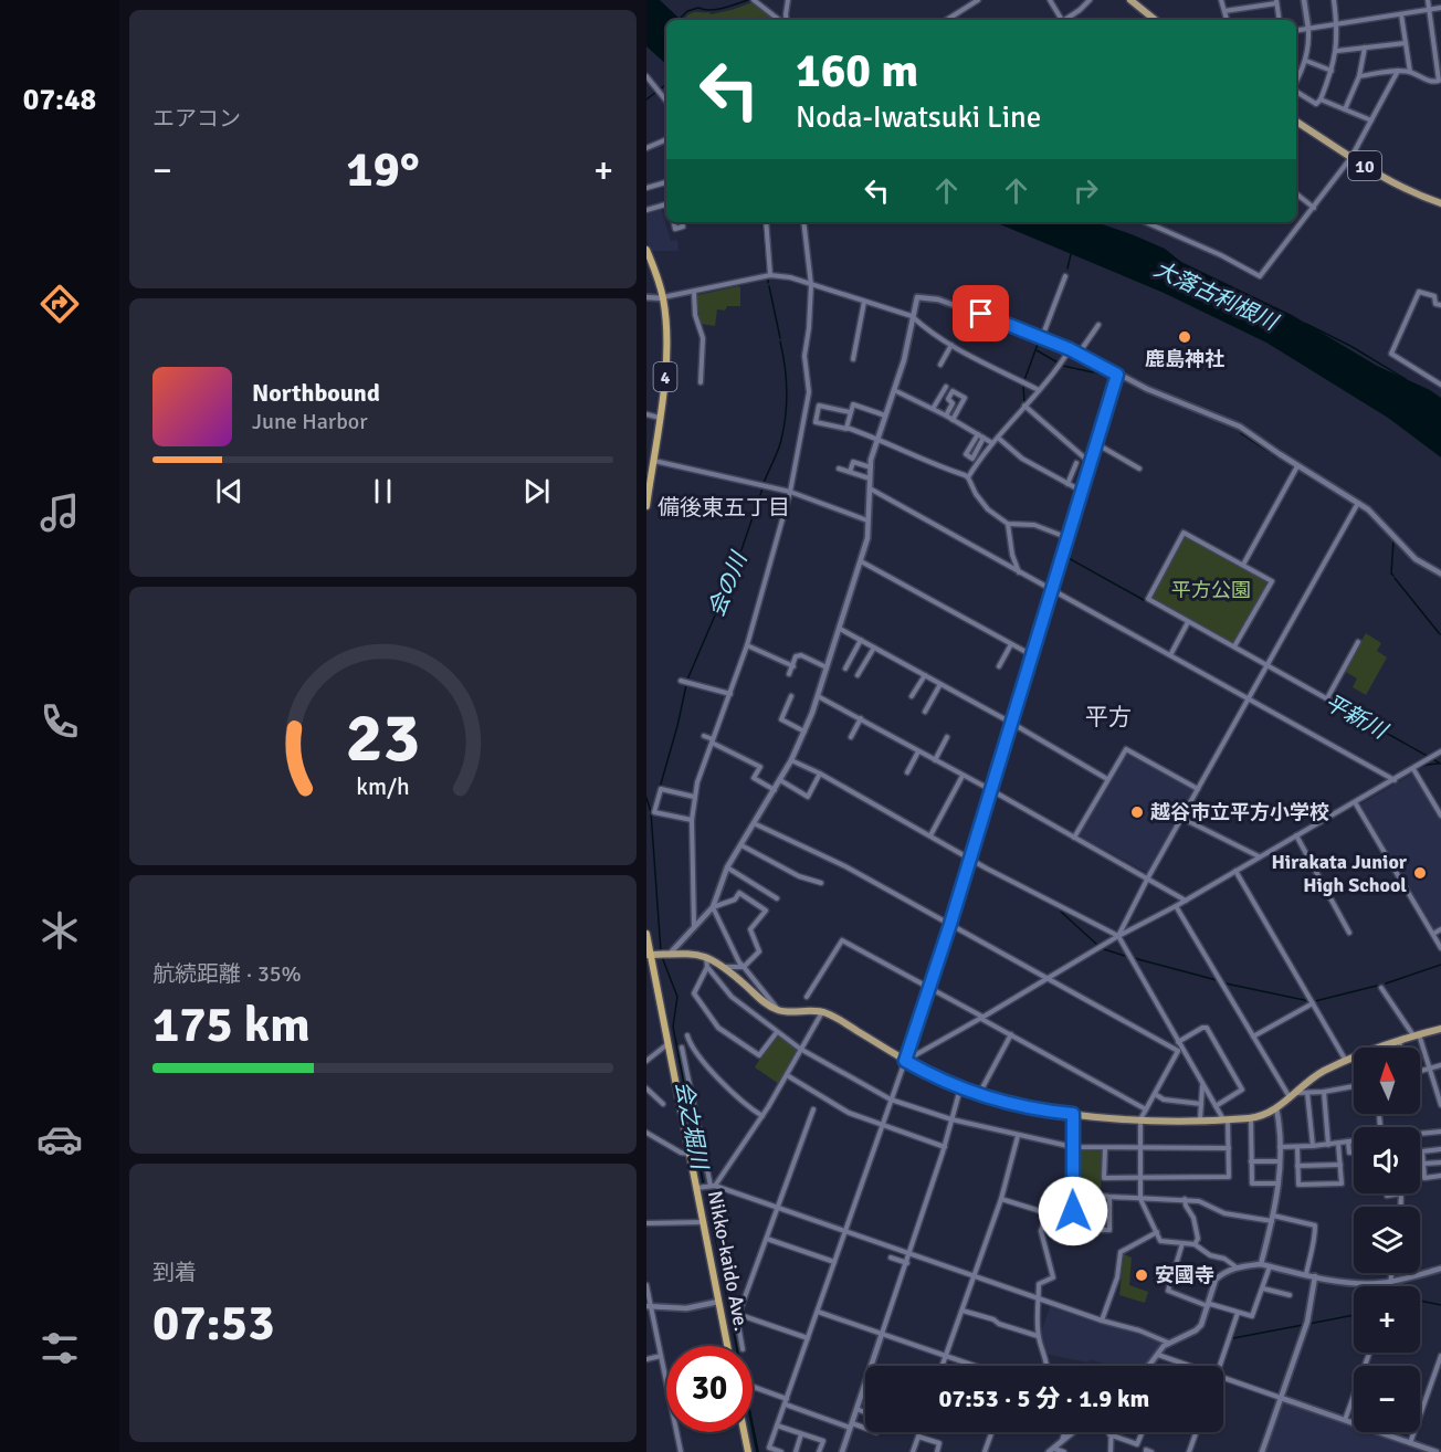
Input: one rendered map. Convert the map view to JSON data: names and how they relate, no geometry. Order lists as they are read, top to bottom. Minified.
{"streets":{"highway":["4","Nikko-kaido Ave."],"main road":["10"]},"districts":["備後東五丁目","平方"],"water":["大落古利根川","会の川","平新川","会之堀川"],"parks":["平方公園"],"places":["鹿島神社","越谷市立平方小学校","Hirakata Junior High School","安國寺"],"north":"top","page":{"tabs":"07:48","tile":["エアコン",["航続距離 · 35%","175 km"],["到着","07:53"]],"turn":["160 m","Noda-Iwatsuki Line"],"heat":["−","19°","+"],"song":["Northbound","June Harbor"],"map_buttons":["+","−"],"limit":"30","trip":"07:53 · 5 分 · 1.9 km","gauge":["23","km/h"]}}
